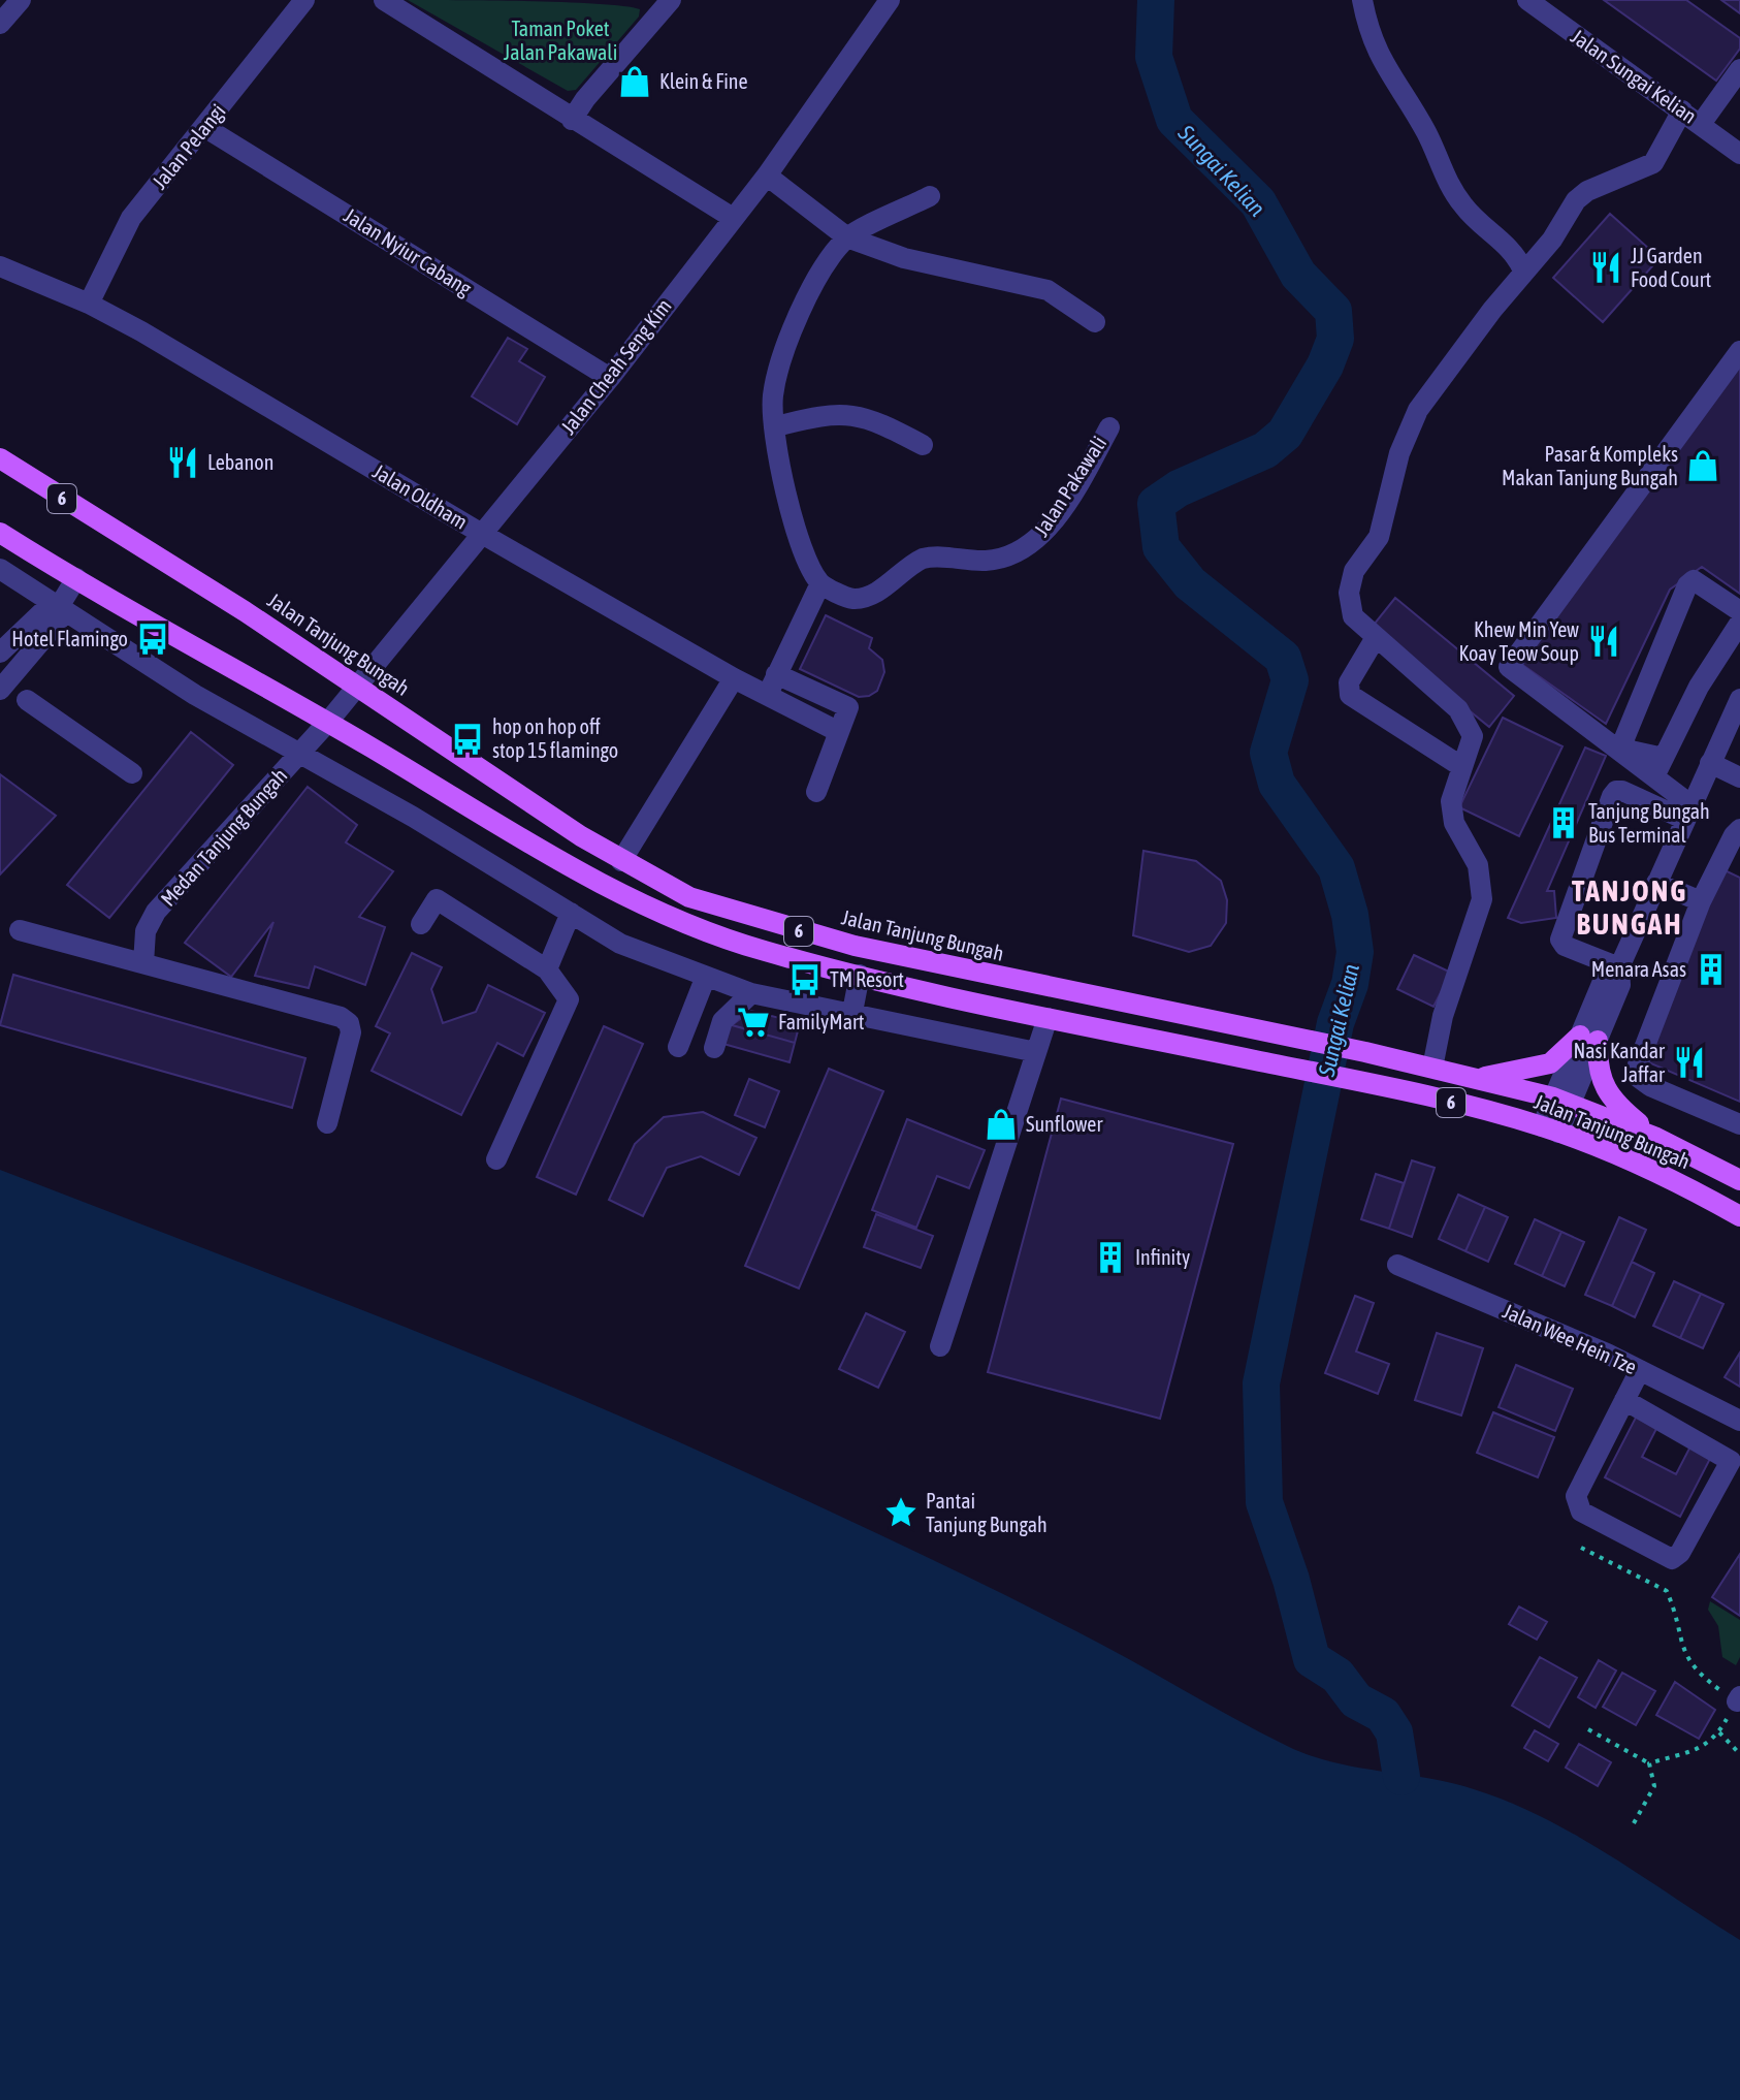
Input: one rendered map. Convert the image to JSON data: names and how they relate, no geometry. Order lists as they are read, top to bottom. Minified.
{"streets":{"main road":["6","Jalan Tanjung Bungah"],"street":["Jalan Sungai Kelian","Jalan Pelangi","Jalan Nyiur Cabang","Jalan Cheah Seng Kim","Jalan Pakawali","Jalan Oldham","Medan Tanjung Bungah","Jalan Wee Hein Tze"]},"crossings":[["Jalan Pelangi","Jalan Nyiur Cabang"],["Jalan Pelangi","Jalan Oldham"],["Jalan Nyiur Cabang","Jalan Cheah Seng Kim"],["Jalan Cheah Seng Kim","Jalan Oldham"],["Jalan Cheah Seng Kim","Jalan Tanjung Bungah"],["Jalan Cheah Seng Kim","Medan Tanjung Bungah"],["Jalan Tanjung Bungah","Medan Tanjung Bungah"]],"districts":["TANJONG BUNGAH"],"water":["Sungai Kelian"],"parks":["Taman Poket Jalan Pakawali"],"places":{"shop":["Klein & Fine","Pasar & Kompleks Makan Tanjung Bungah","Sunflower"],"restaurant":["JJ Garden Food Court","Lebanon","Khew Min Yew Koay Teow Soup","Nasi Kandar Jaffar"],"bus stop":["Hotel Flamingo","hop on hop off stop 15 flamingo","TM Resort"],"building":["Tanjung Bungah Bus Terminal","Menara Asas","Infinity"],"supermarket":["FamilyMart"],"place":["Pantai Tanjung Bungah"]}}
